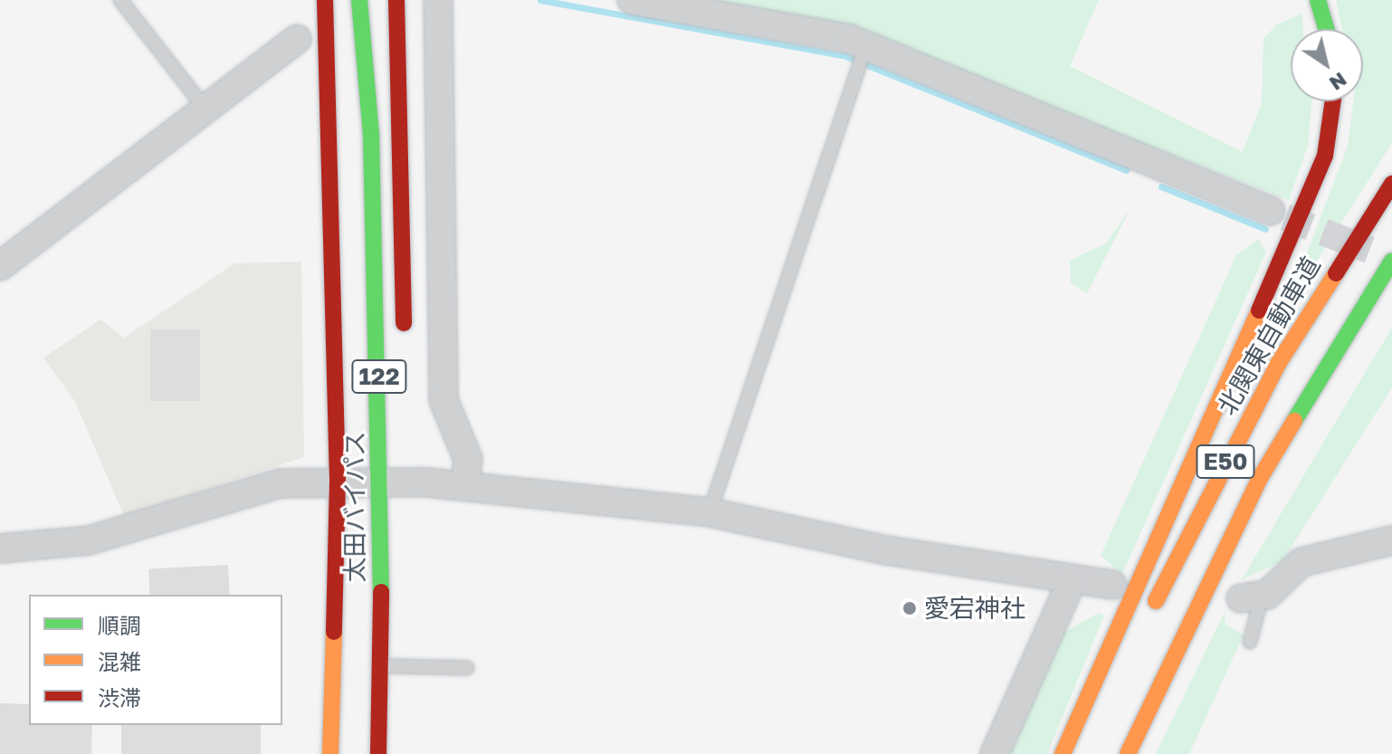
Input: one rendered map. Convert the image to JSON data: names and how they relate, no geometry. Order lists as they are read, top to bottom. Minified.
{"streets":{"highway":["北関東自動車道","122","E50","太田バイパス"]},"places":["愛宕神社"],"legend":["順調","混雑","渋滞"],"north":"bottom right"}
